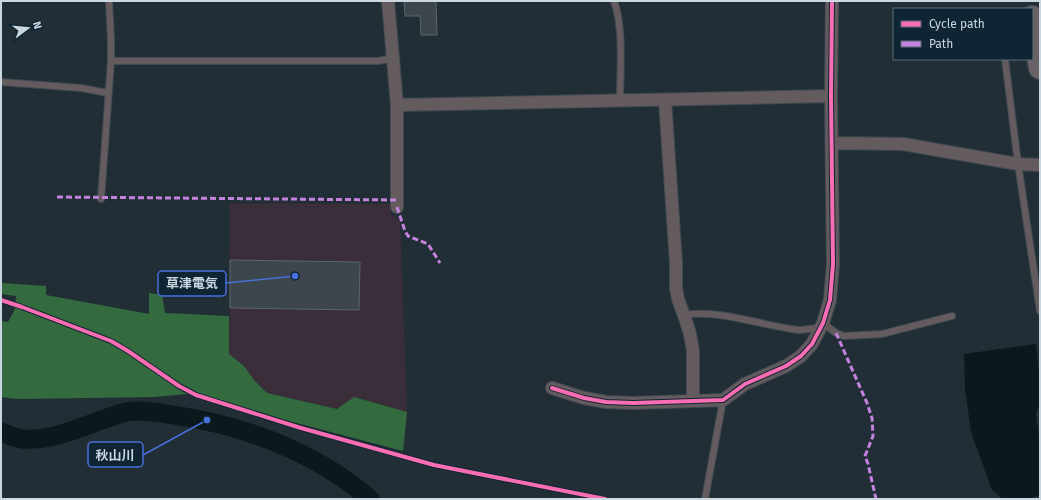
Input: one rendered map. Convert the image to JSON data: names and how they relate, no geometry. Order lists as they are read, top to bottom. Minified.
{"places":["草津電気","秋山川"],"legend":["Cycle path","Path"],"north":"right"}
